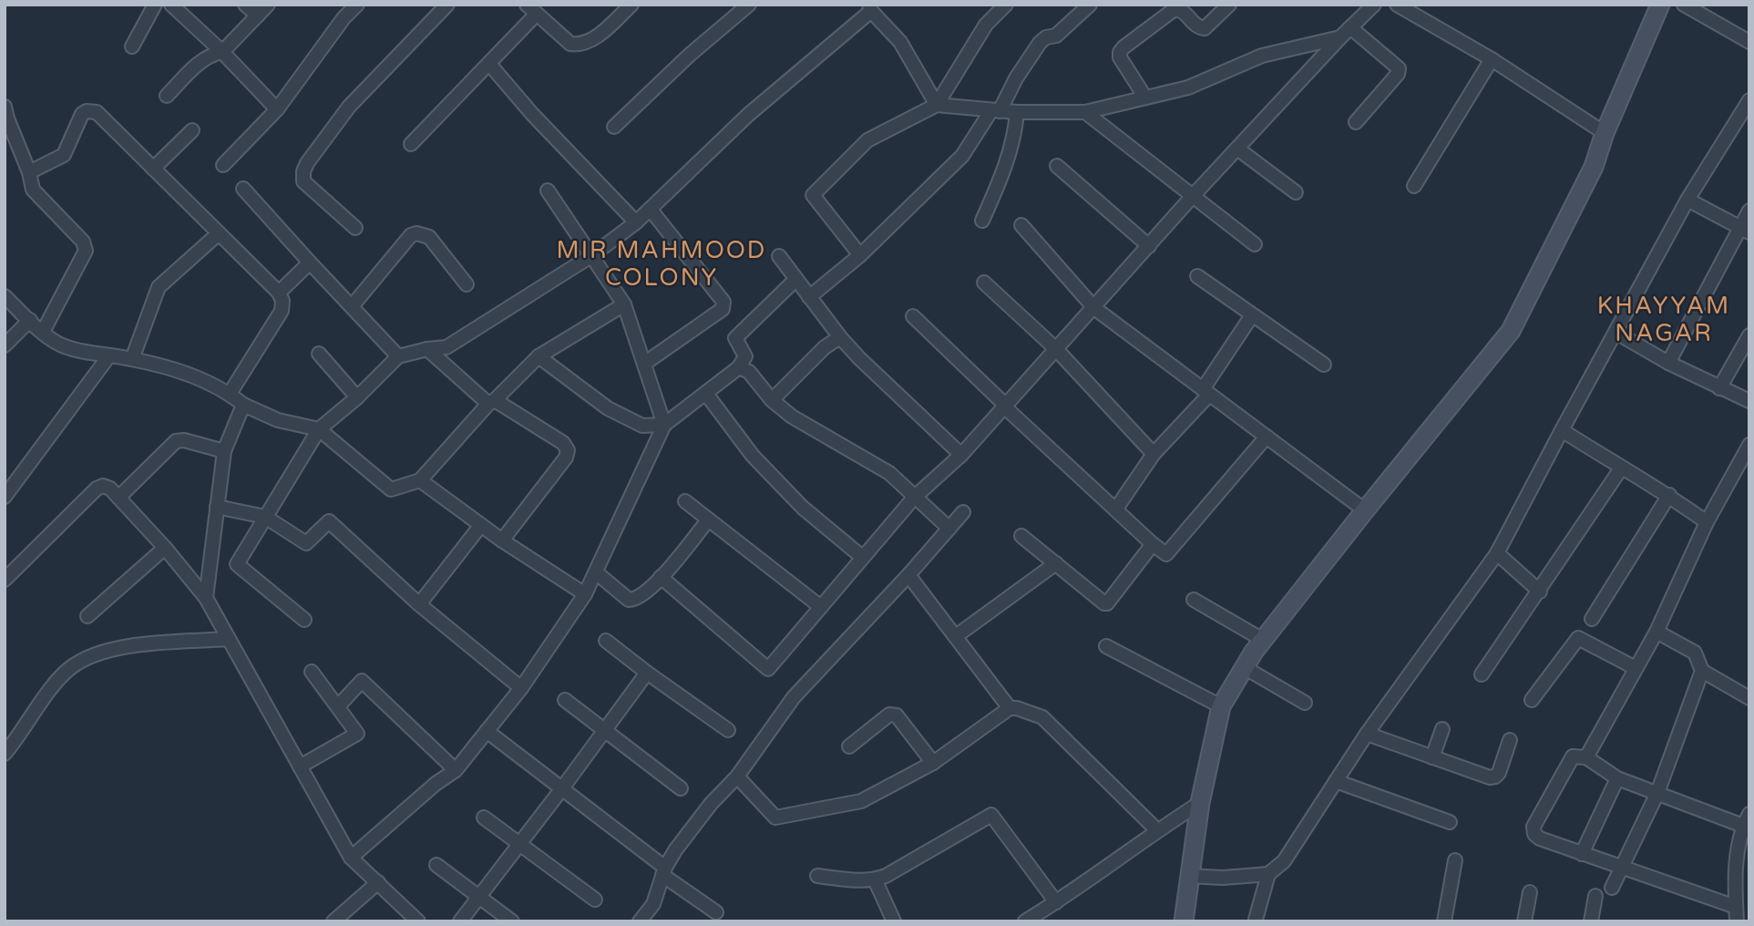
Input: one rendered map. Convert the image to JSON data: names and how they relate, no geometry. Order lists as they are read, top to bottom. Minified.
{"districts":["MIR MAHMOOD COLONY","KHAYYAM NAGAR"]}
